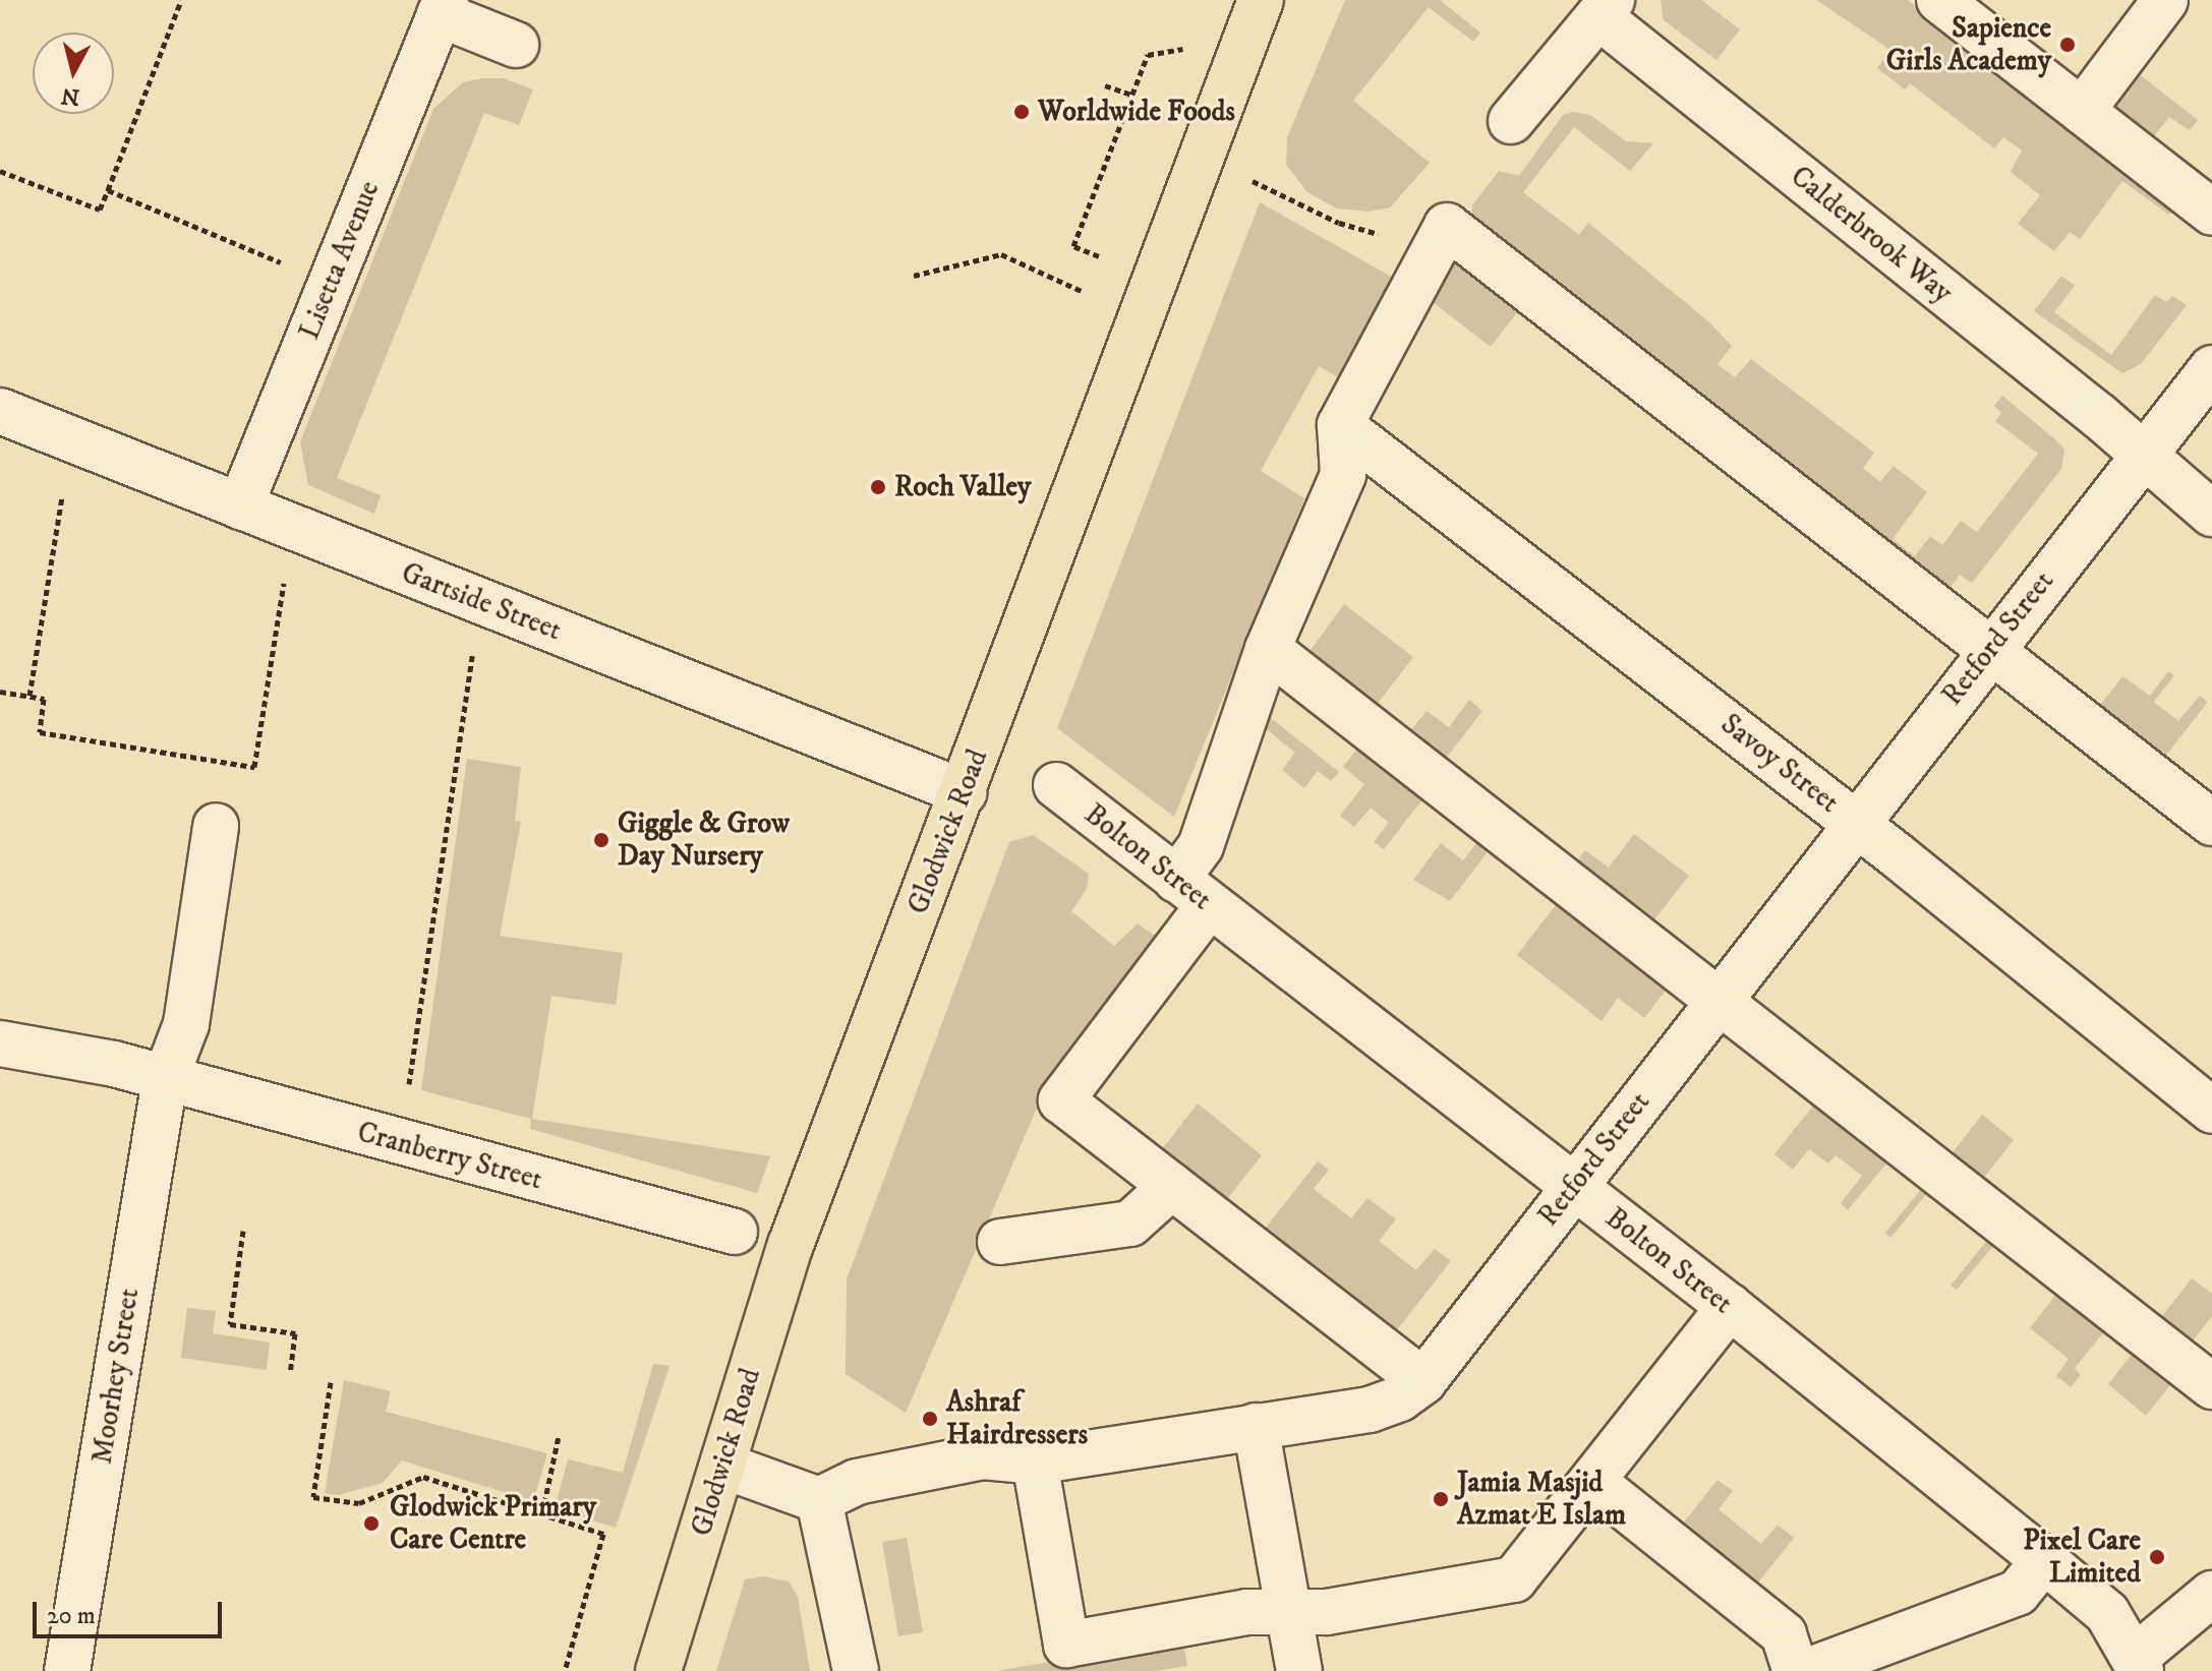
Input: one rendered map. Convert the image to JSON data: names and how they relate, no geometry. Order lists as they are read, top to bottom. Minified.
{"streets":{"main road":["Glodwick Road"],"street":["Calderbrook Way","Lisetta Avenue","Gartside Street","Retford Street","Savoy Street","Bolton Street","Cranberry Street","Moorhey Street"]},"crossings":[["Calderbrook Way","Retford Street"],["Lisetta Avenue","Gartside Street"],["Gartside Street","Glodwick Road"],["Retford Street","Savoy Street"],["Retford Street","Bolton Street"],["Cranberry Street","Moorhey Street"]],"places":["Sapience Girls Academy","Worldwide Foods","Roch Valley","Giggle & Grow Day Nursery","Ashraf Hairdressers","Jamia Masjid Azmat E Islam","Glodwick Primary Care Centre","Pixel Care Limited"],"scale_bar":"20 m","north":"bottom"}
